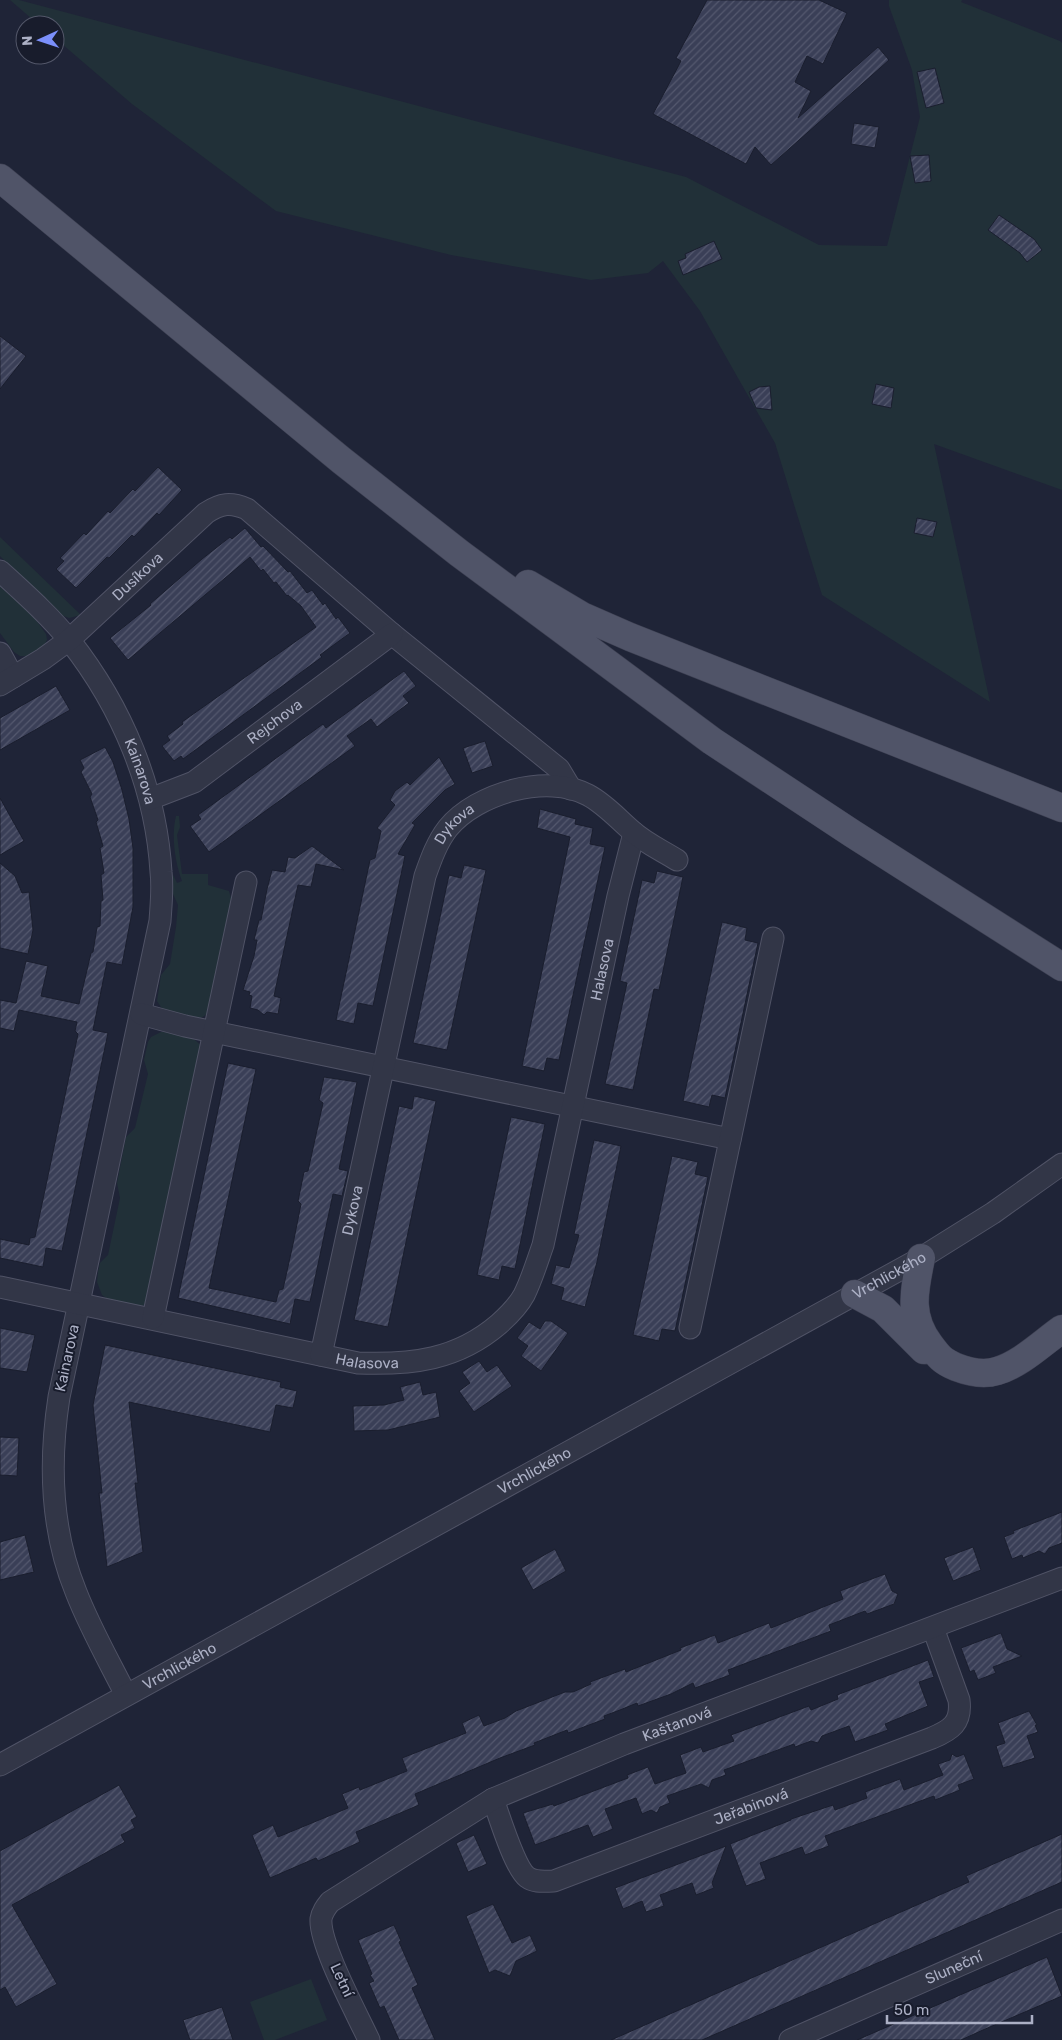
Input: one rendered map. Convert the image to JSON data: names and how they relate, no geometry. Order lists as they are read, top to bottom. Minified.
{"streets":{"street":["Dusíkova","Rejchova","Kainarova","Dykova","Halasova","Vrchlického","Kaštanová","Jeřabinová","Sluneční","Letní"]},"crossings":[["Dusíkova","Rejchova"],["Dusíkova","Kainarova"],["Rejchova","Kainarova"],["Kainarova","Halasova"],["Kainarova","Vrchlického"],["Dykova","Halasova"],["Kaštanová","Jeřabinová"],["Kaštanová","Letní"]],"scale_bar":"50 m","north":"left"}
